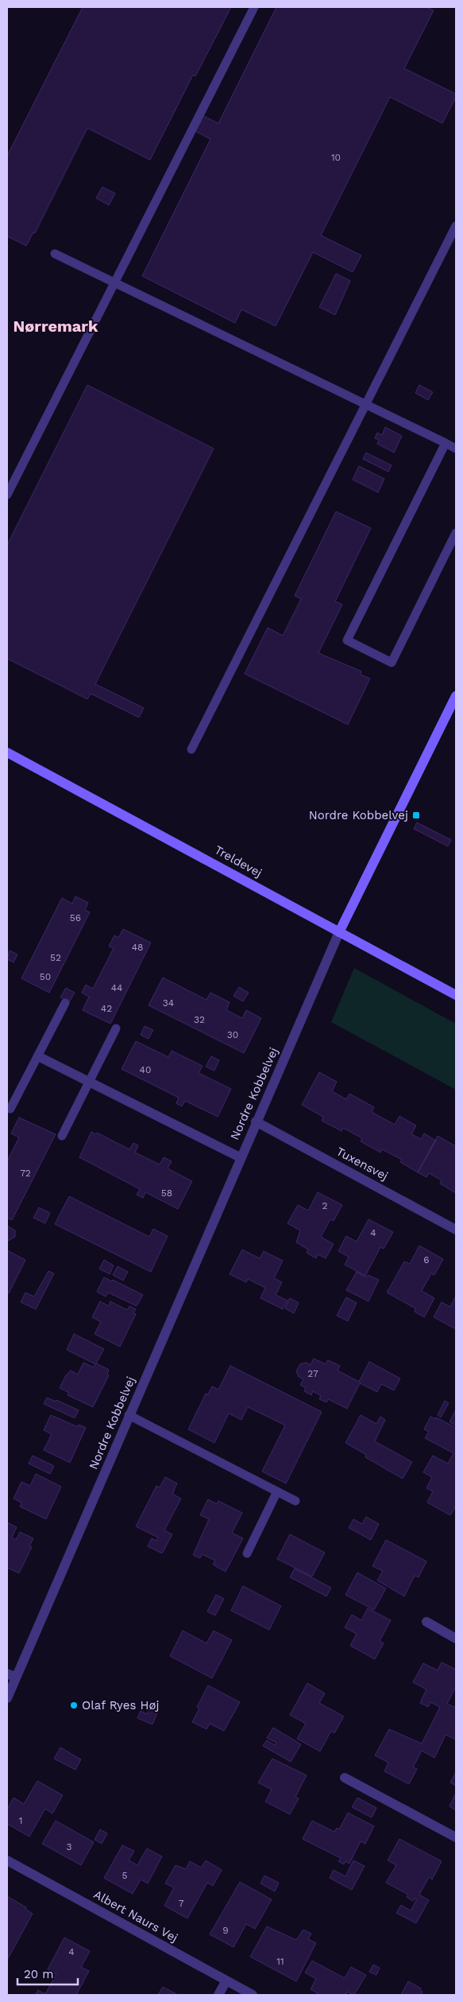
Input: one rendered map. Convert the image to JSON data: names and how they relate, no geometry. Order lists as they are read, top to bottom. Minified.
{"streets":{"street":["Treldevej","Nordre Kobbelvej","Tuxensvej","Albert Naurs Vej"]},"crossings":[["Treldevej","Nordre Kobbelvej"],["Nordre Kobbelvej","Tuxensvej"]],"districts":["Nørremark"],"places":{"transit":["Nordre Kobbelvej"],"other":["Olaf Ryes Høj"]},"house_numbers":["10","56","48","52","50","44","34","42","32","30","40","72","58","2","4","6","27","1","3","5","7","9","4","11"],"scale_bar":"20 m"}
